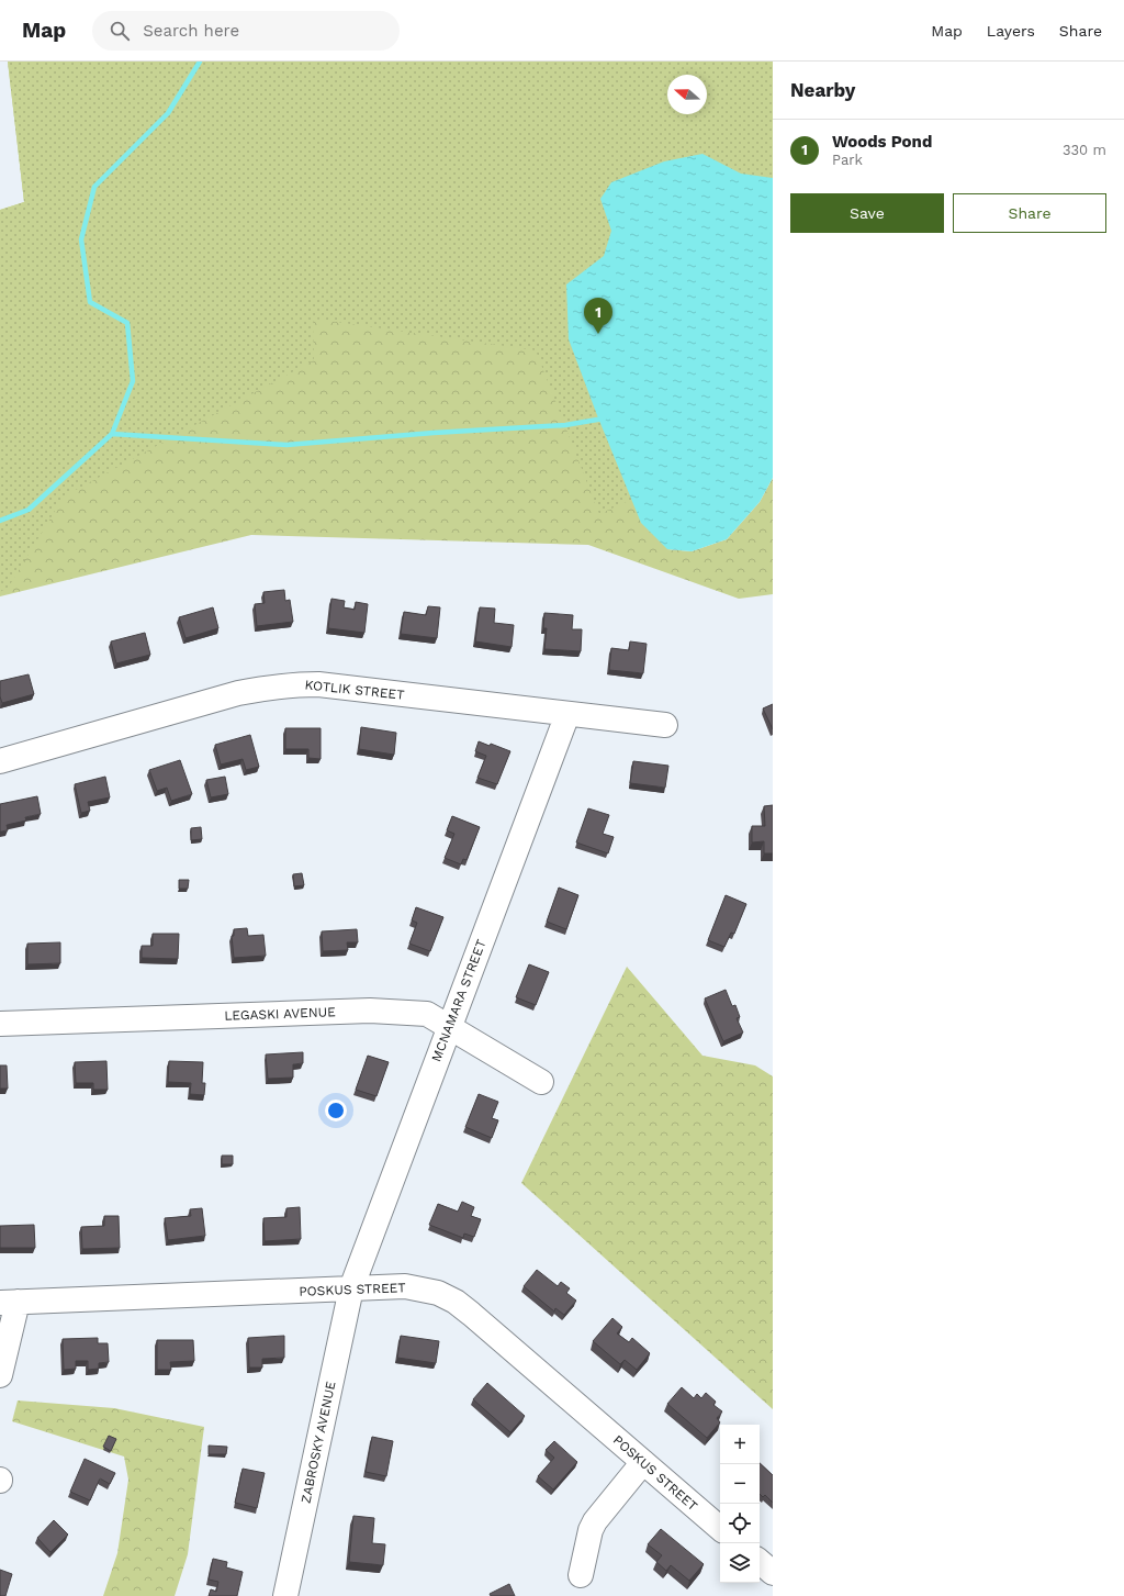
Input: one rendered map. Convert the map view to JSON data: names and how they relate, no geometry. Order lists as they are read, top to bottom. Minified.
{"streets":{"street":["KOTLIK STREET","MCNAMARA STREET","LEGASKI AVENUE","POSKUS STREET","ZABROSKY AVENUE"]},"crossings":[["KOTLIK STREET","MCNAMARA STREET"],["MCNAMARA STREET","LEGASKI AVENUE"],["MCNAMARA STREET","POSKUS STREET"],["MCNAMARA STREET","ZABROSKY AVENUE"],["POSKUS STREET","ZABROSKY AVENUE"]],"north":"left","page":{"header":"Map","search":"Search here","nav":["Map","Layers","Share"],"heading":"Nearby","list":[{"mark":"1","name":"Woods Pond","note":"Park","value":"330 m"}],"buttons":["Save","Share"],"pins":"1","map_buttons":["+","−"]}}
